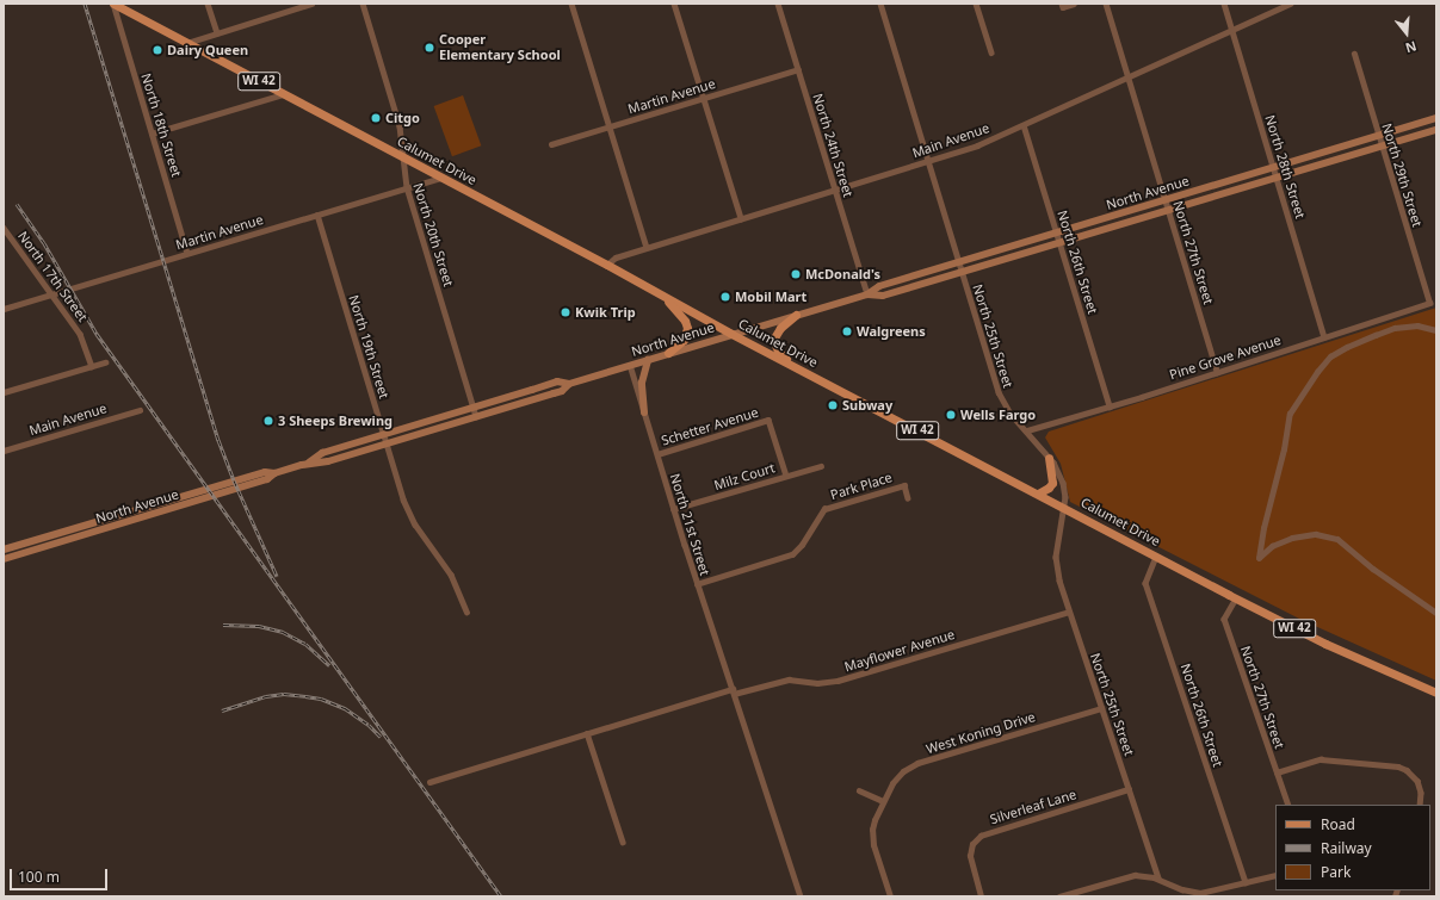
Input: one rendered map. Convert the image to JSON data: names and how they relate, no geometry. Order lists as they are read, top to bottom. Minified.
{"streets":{"main road":["WI 42","Calumet Drive","North Avenue"],"street":["Martin Avenue","North 18th Street","Main Avenue","North 24th Street","North 28th Street","North 29th Street","North 20th Street","North 27th Street","North 26th Street","North 17th Street","North 25th Street","North 19th Street","Pine Grove Avenue","Schetter Avenue","Milz Court","Park Place","North 21st Street","Mayflower Avenue","West Koning Drive","Silverleaf Lane"]},"crossings":[["Martin Avenue","North 18th Street"],["Martin Avenue","North 24th Street"],["Martin Avenue","Calumet Drive"],["Martin Avenue","North 20th Street"],["Martin Avenue","North 17th Street"],["Martin Avenue","North 19th Street"],["North 18th Street","Calumet Drive"],["Main Avenue","North 24th Street"],["Main Avenue","Calumet Drive"],["Main Avenue","North 28th Street"],["Main Avenue","North 27th Street"],["Main Avenue","North 26th Street"],["Main Avenue","North 25th Street"],["North 24th Street","North Avenue"],["Calumet Drive","North Avenue"],["Calumet Drive","North 20th Street"],["Calumet Drive","North 27th Street"],["Calumet Drive","North 26th Street"],["Calumet Drive","North 25th Street"],["North 28th Street","North Avenue"],["North 28th Street","Pine Grove Avenue"],["North 29th Street","North Avenue"],["North 29th Street","Pine Grove Avenue"],["North Avenue","North 20th Street"],["North Avenue","North 27th Street"],["North Avenue","North 26th Street"],["North Avenue","North 25th Street"],["North Avenue","North 19th Street"],["North Avenue","North 21st Street"],["North 27th Street","Pine Grove Avenue"],["North 26th Street","Pine Grove Avenue"],["North 25th Street","Pine Grove Avenue"],["North 25th Street","Mayflower Avenue"],["North 25th Street","West Koning Drive"],["North 25th Street","Silverleaf Lane"],["Schetter Avenue","Milz Court"],["Schetter Avenue","North 21st Street"],["Milz Court","North 21st Street"],["Park Place","North 21st Street"],["North 21st Street","Mayflower Avenue"]],"places":["Cooper Elementary School","Dairy Queen","Citgo","McDonald's","Mobil Mart","Kwik Trip","Walgreens","Subway","Wells Fargo","3 Sheeps Brewing"],"legend":["Road","Railway","Park"],"scale_bar":"100 m","north":"bottom"}
